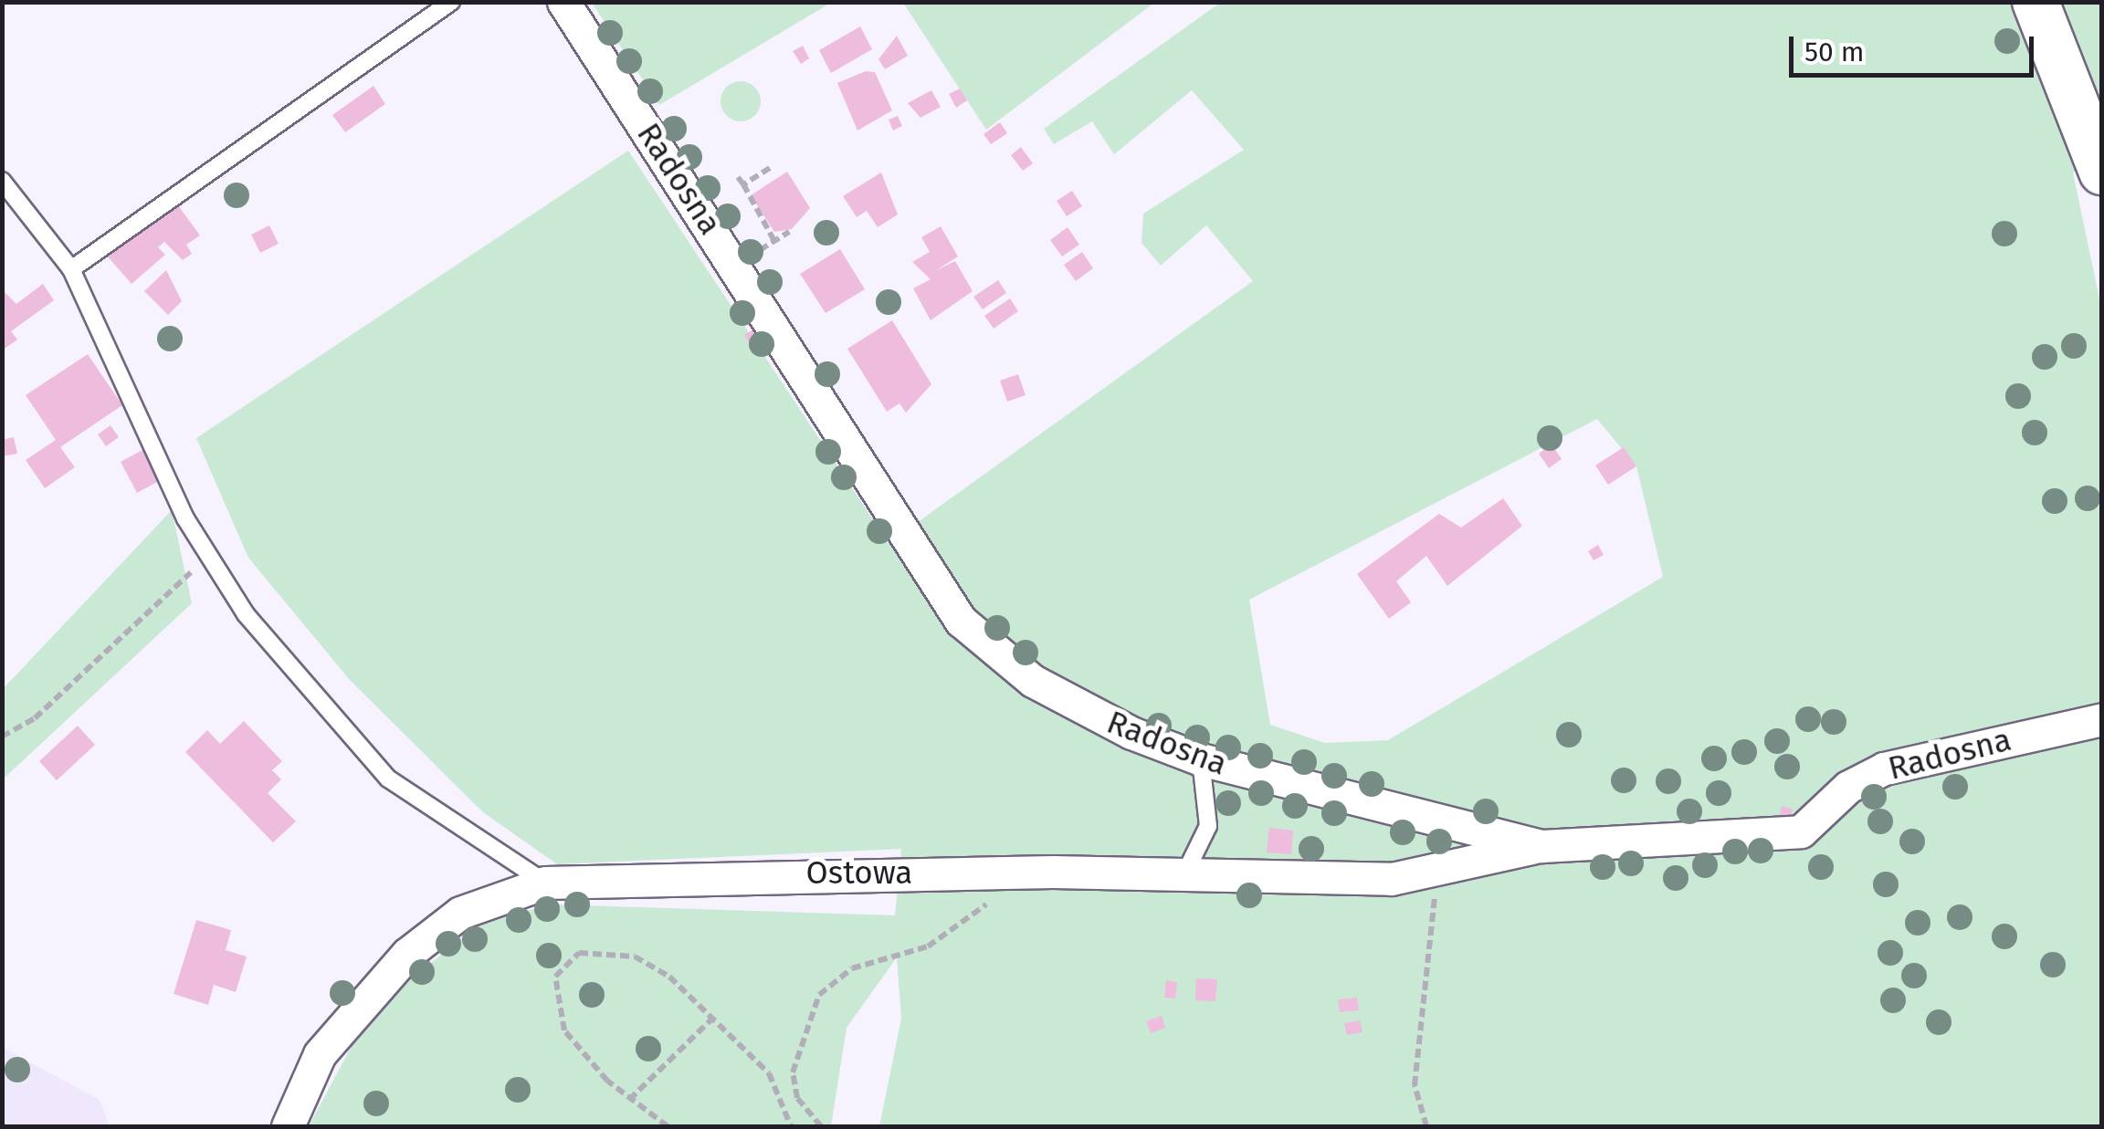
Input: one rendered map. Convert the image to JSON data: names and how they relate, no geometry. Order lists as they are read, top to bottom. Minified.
{"streets":{"street":["Radosna","Ostowa"]},"crossings":[["Radosna","Ostowa"]],"scale_bar":"50 m"}
